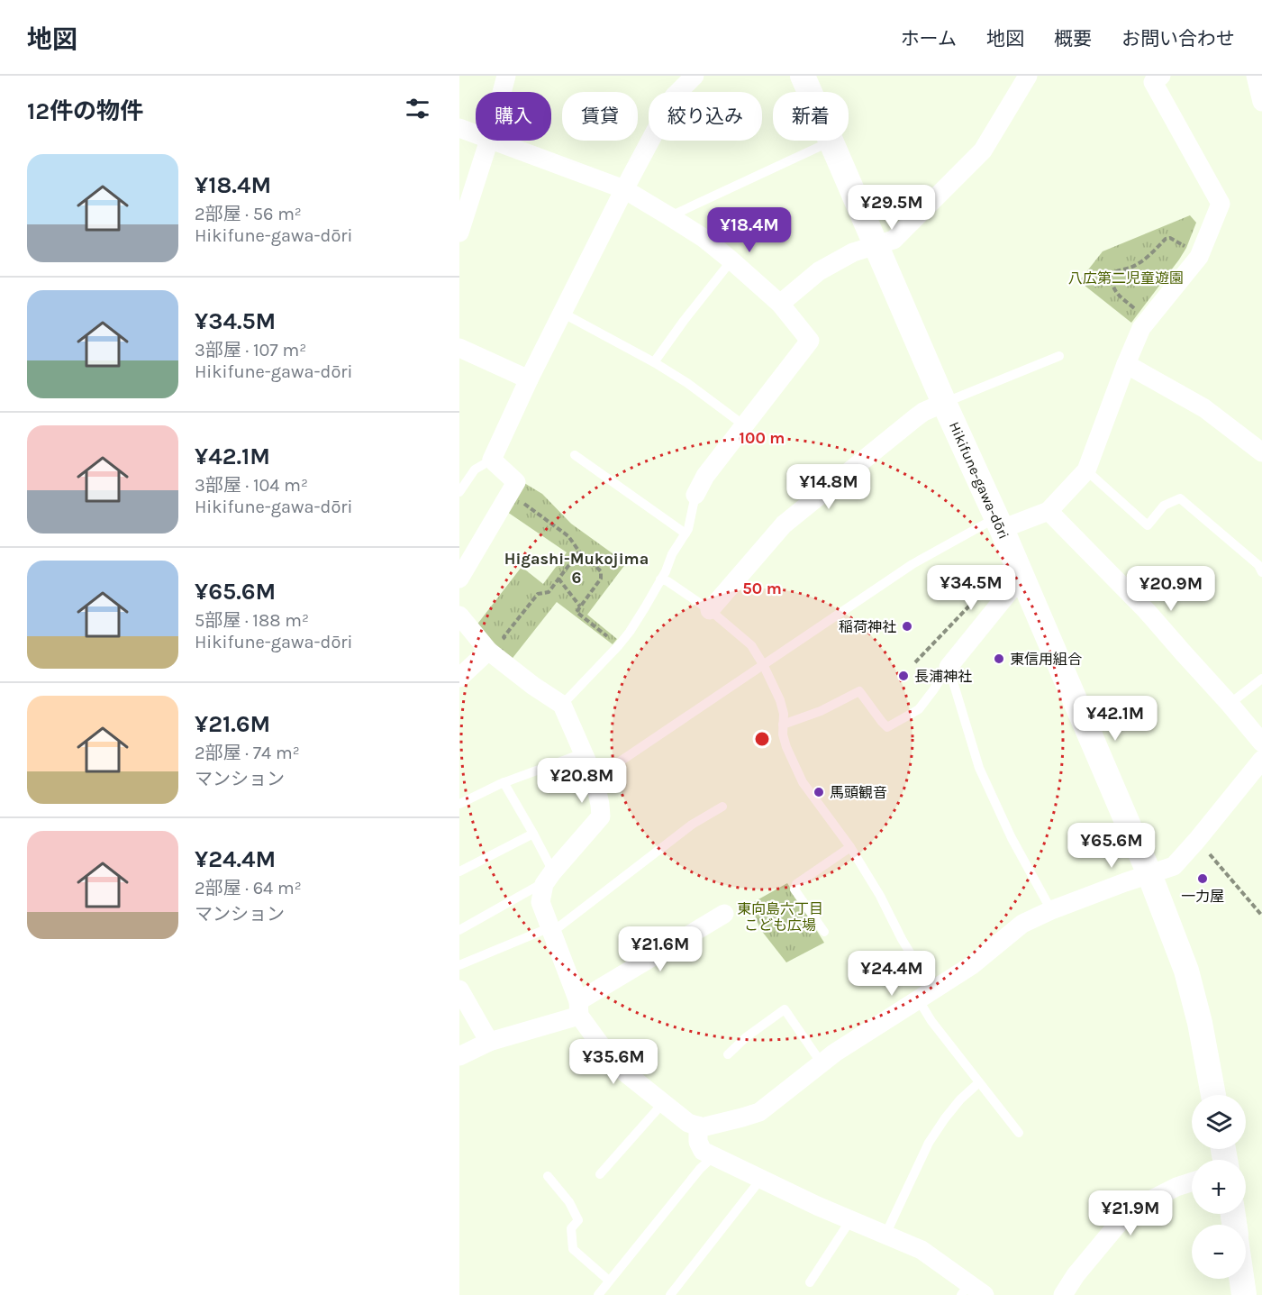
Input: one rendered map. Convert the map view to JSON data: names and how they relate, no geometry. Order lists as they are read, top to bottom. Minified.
{"streets":{"street":["Hikifune-gawa-dōri"]},"districts":["Higashi-Mukojima 6"],"parks":["八広第二児童遊園","東向島六丁目 こども広場"],"places":["稲荷神社","東信用組合","長浦神社","馬頭観音","一力屋"],"page":{"header":"地図","nav":["ホーム","地図","概要","お問い合わせ"],"heading":"12件の物件","chip":["購入","賃貸","絞り込み","新着"],"list":[{"name":"¥18.4M","note":"2部屋 · 56 m² · Hikifune-gawa-dōri"},{"name":"¥34.5M","note":"3部屋 · 107 m² · Hikifune-gawa-dōri"},{"name":"¥42.1M","note":"3部屋 · 104 m² · Hikifune-gawa-dōri"},{"name":"¥65.6M","note":"5部屋 · 188 m² · Hikifune-gawa-dōri"},{"name":"¥21.6M","note":"2部屋 · 74 m² · マンション"},{"name":"¥24.4M","note":"2部屋 · 64 m² · マンション"}],"price":["¥29.5M","¥18.4M","¥14.8M","¥34.5M","¥20.9M","¥42.1M","¥20.8M","¥65.6M","¥21.6M","¥24.4M","¥35.6M","¥21.9M"],"map_buttons":["+","−"]},"rings":["100 m","50 m"]}
